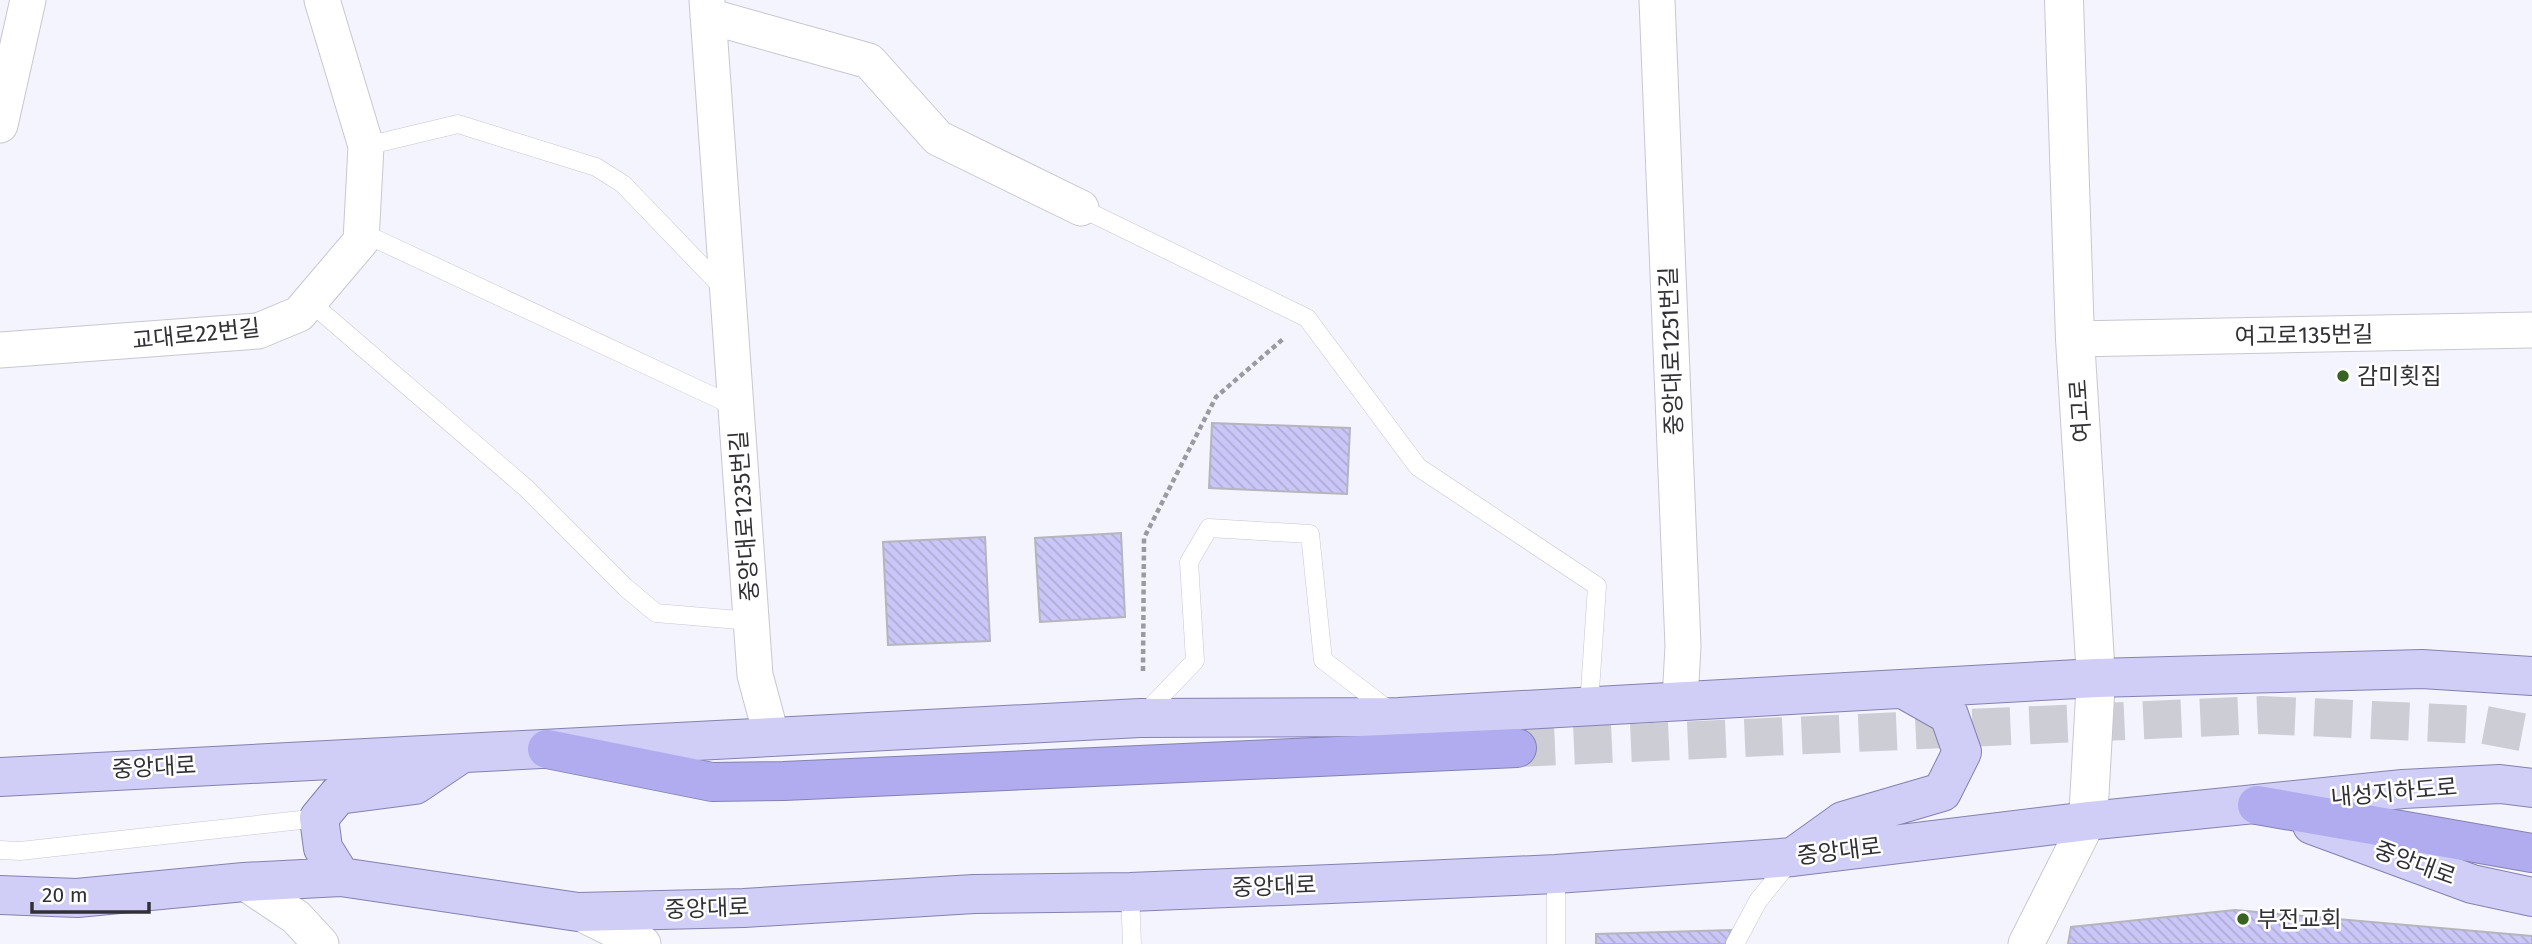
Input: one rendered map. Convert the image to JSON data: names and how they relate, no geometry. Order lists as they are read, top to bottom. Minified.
{"streets":{"main road":["여고로","중앙대로","내성지하도로"],"street":["교대로22번길","여고로135번길","중앙대로1251번길","중앙대로1235번길"]},"crossings":[["여고로135번길","여고로"],["중앙대로1251번길","중앙대로"],["여고로","중앙대로"],["중앙대로1235번길","중앙대로"],["중앙대로","내성지하도로"]],"places":["감미횟집","부전교회"],"scale_bar":"20 m"}
